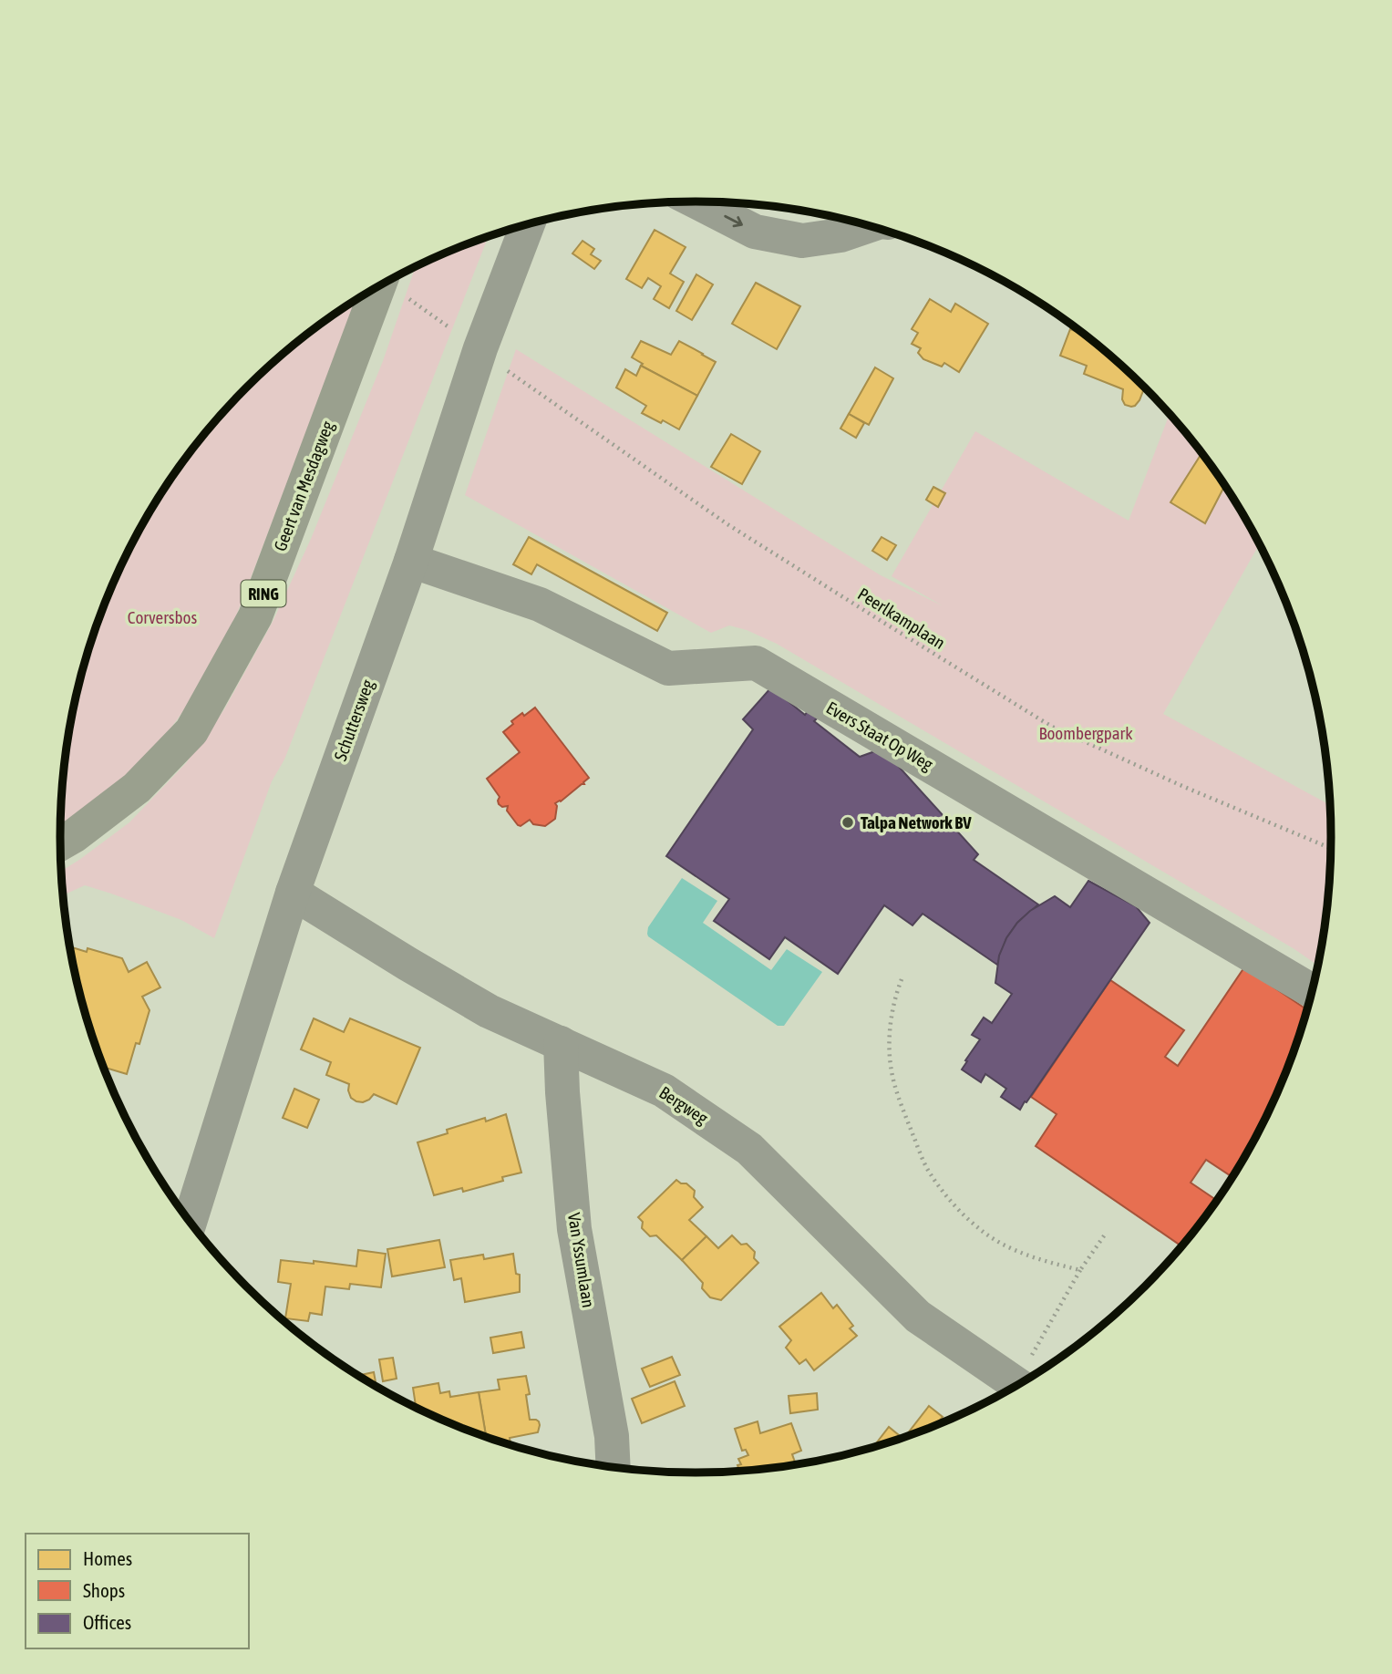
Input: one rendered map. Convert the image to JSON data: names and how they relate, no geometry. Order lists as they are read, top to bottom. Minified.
{"streets":{"main road":["Geert van Mesdagweg","RING"],"street":["Schuttersweg","Evers Staat Op Weg","Bergweg","Van Yssumlaan"],"path":["Peerlkamplaan"]},"crossings":[["Peerlkamplaan","Schuttersweg"],["Schuttersweg","Evers Staat Op Weg"],["Schuttersweg","Bergweg"],["Bergweg","Van Yssumlaan"]],"parks":["Corversbos","Boombergpark"],"places":["Talpa Network BV"],"legend":["Homes","Shops","Offices"]}
